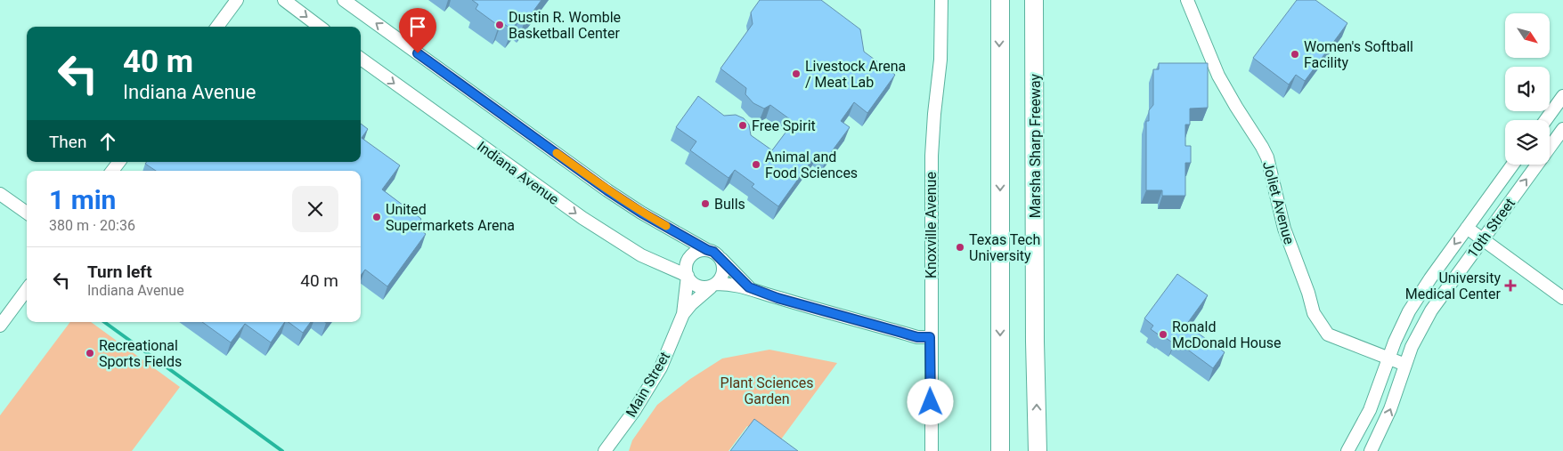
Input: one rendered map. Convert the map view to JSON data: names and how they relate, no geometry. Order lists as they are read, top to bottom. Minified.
{"streets":{"highway":["Marsha Sharp Freeway"],"street":["Indiana Avenue","Joliet Avenue","Knoxville Avenue","10th Street","Main Street"]},"crossings":[["Indiana Avenue","Main Street"],["Joliet Avenue","10th Street"]],"parks":["Plant Sciences Garden"],"places":{"other":["Dustin R. Womble Basketball Center","Women's Softball Facility","Livestock Arena / Meat Lab","Free Spirit","Animal and Food Sciences","Bulls","United Supermarkets Arena","Texas Tech University","Ronald McDonald House","Recreational Sports Fields"],"health":["University Medical Center"]},"north":"bottom right","page":{"turn":["40 m","Indiana Avenue"],"then":"Then","heading":["1 min","380 m · 20:36"],"list":[{"name":"Turn left","note":"Indiana Avenue","value":"40 m"}]}}
